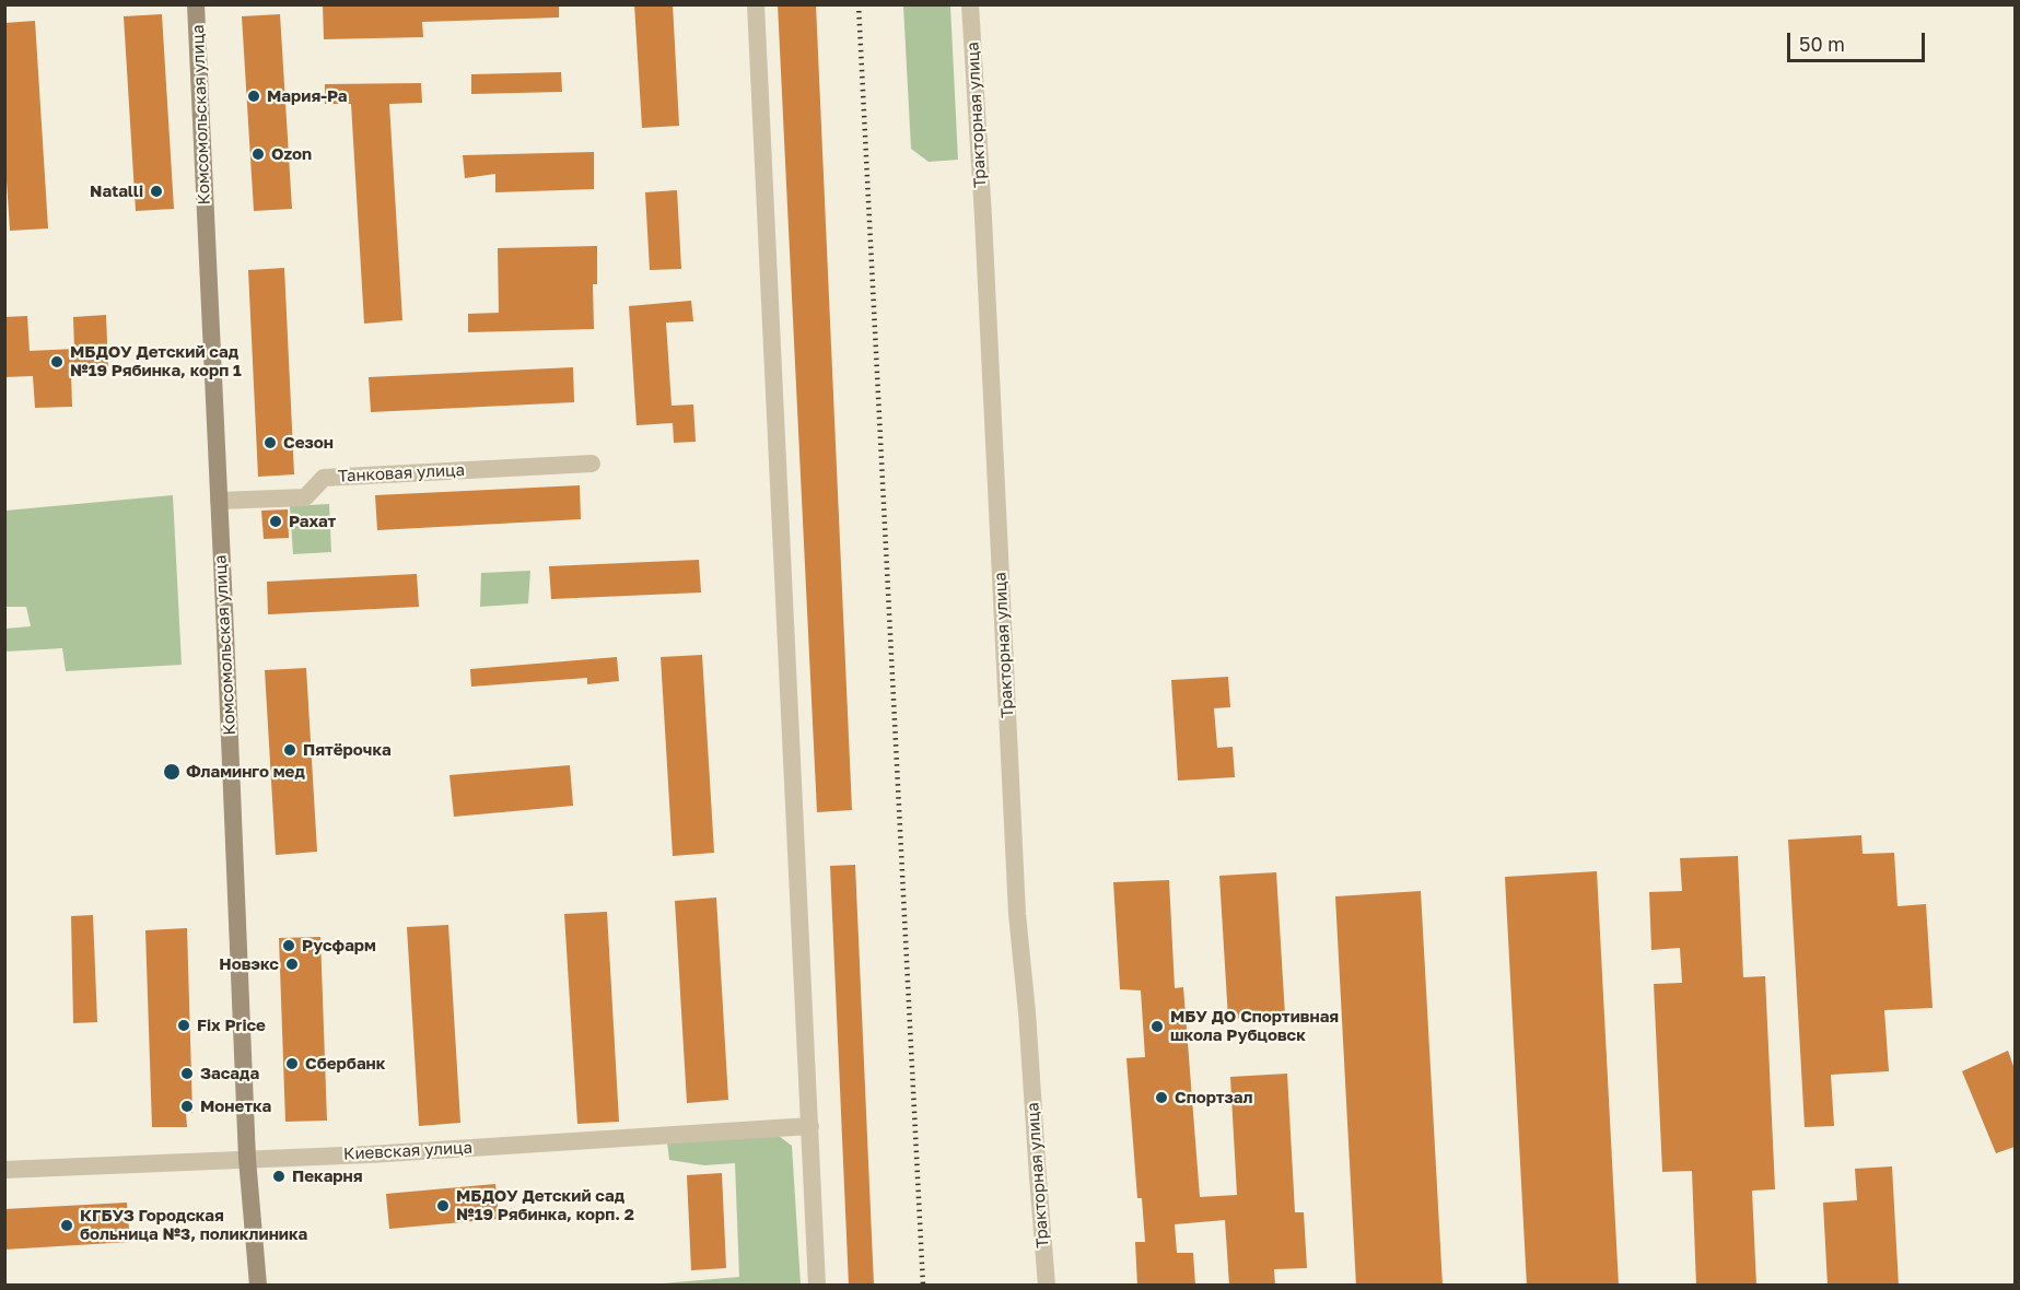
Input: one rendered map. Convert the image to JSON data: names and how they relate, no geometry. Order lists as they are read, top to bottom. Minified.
{"streets":{"main road":["Комсомольская улица"],"street":["Тракторная улица","Танковая улица","Киевская улица"]},"crossings":[["Комсомольская улица","Танковая улица"],["Комсомольская улица","Киевская улица"]],"places":["Мария-Ра","Ozon","Natalli","МБДОУ Детский сад №19 Рябинка, корп 1","Сезон","Рахат","Пятёрочка","Фламинго мед","Русфарм","Новэкс","Fix Price","МБУ ДО Спортивная школа Рубцовск","Сбербанк","Засада","Спортзал","Монетка","Пекарня","МБДОУ Детский сад №19 Рябинка, корп. 2","КГБУЗ Городская больница №3, поликлиника"],"scale_bar":"50 m"}
